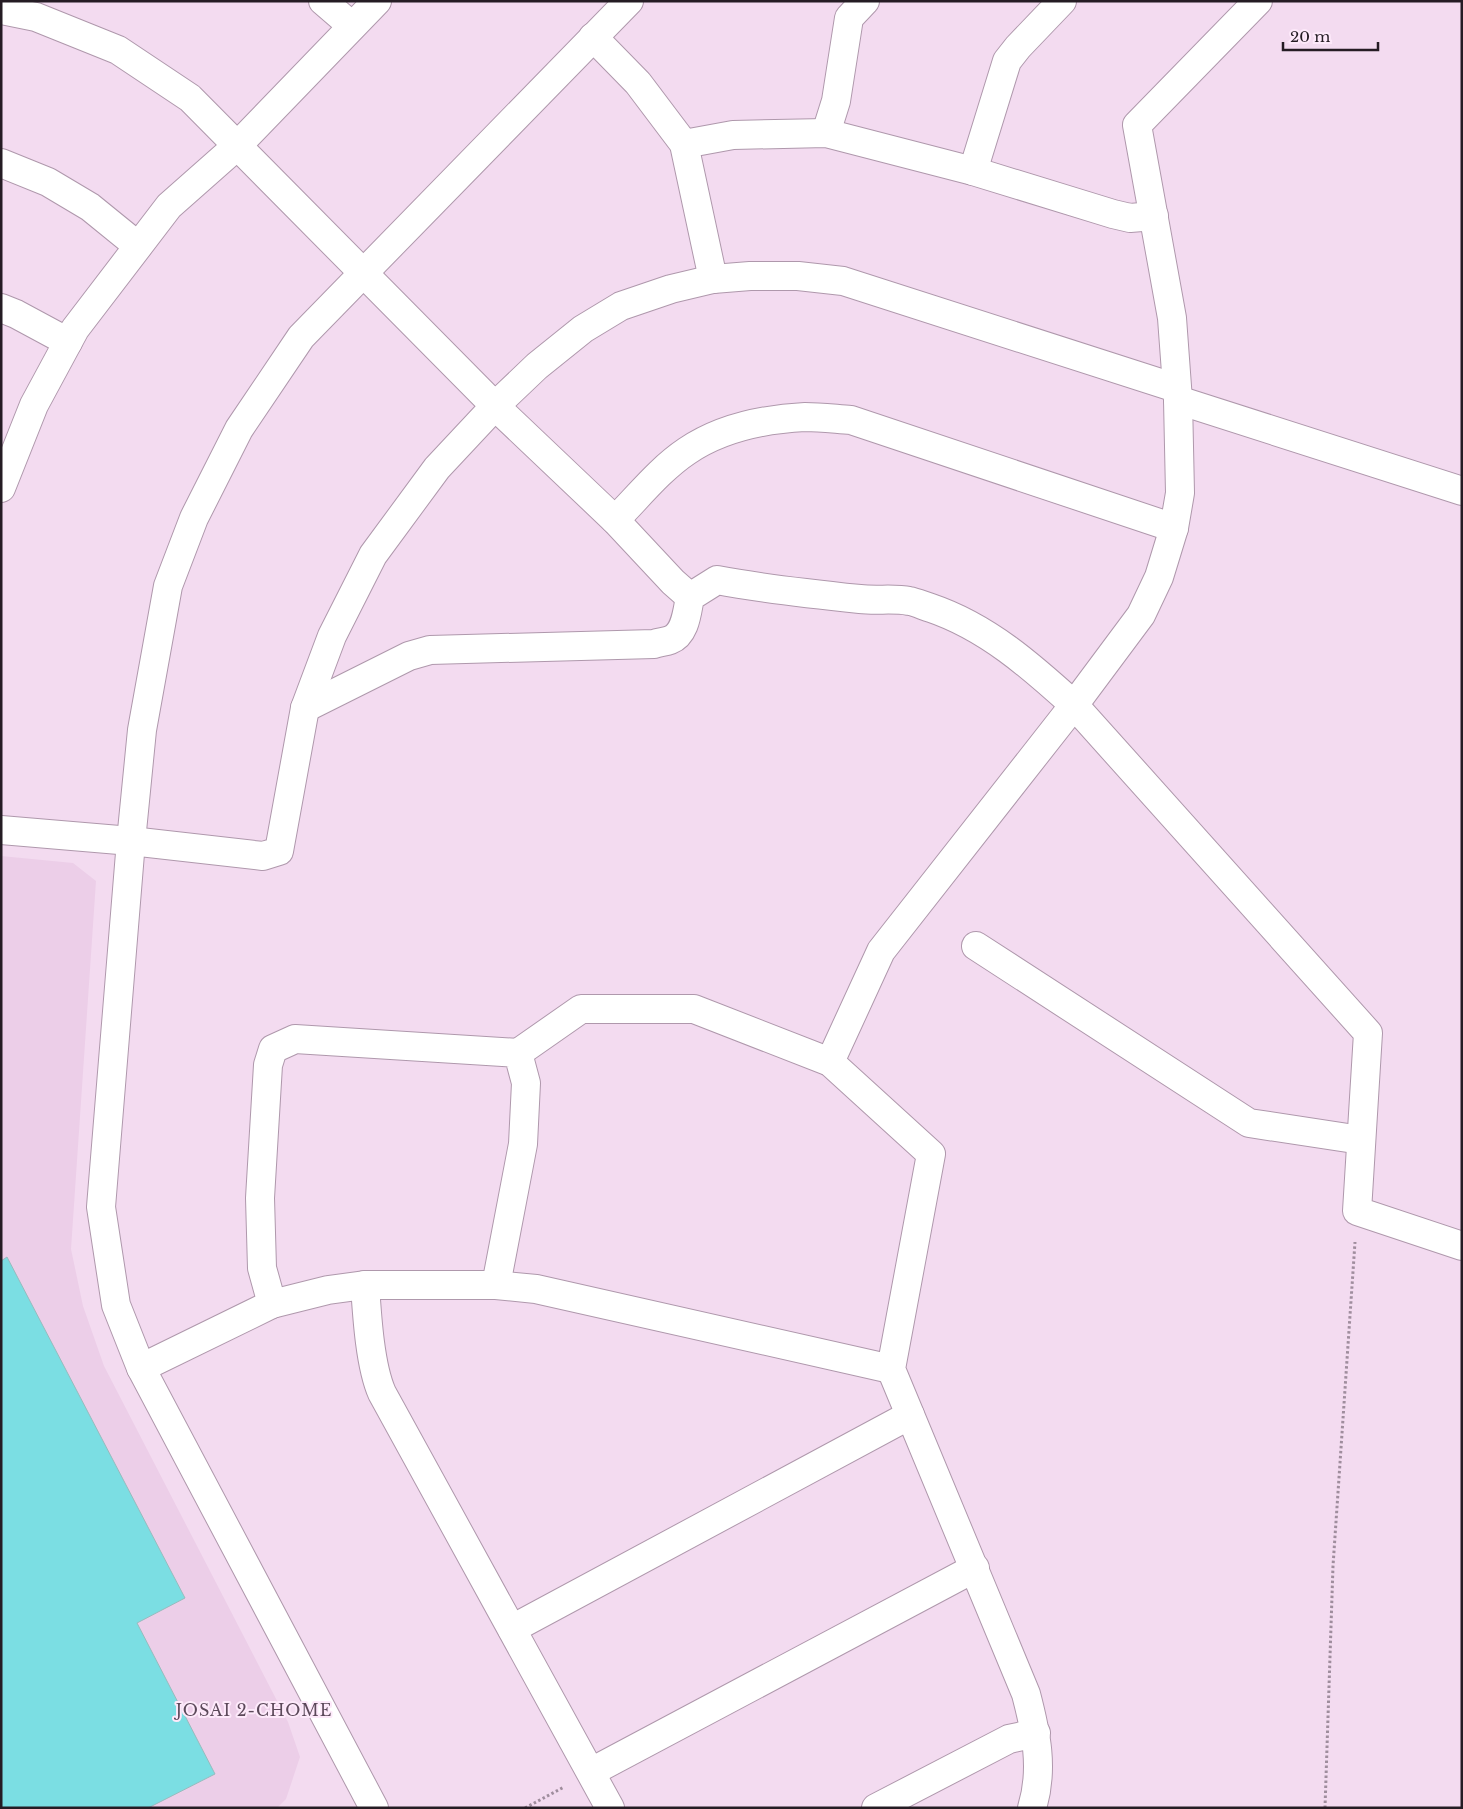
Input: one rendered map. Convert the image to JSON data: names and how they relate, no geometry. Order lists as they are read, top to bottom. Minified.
{"districts":["JOSAI 2-CHOME"],"scale_bar":"20 m"}
